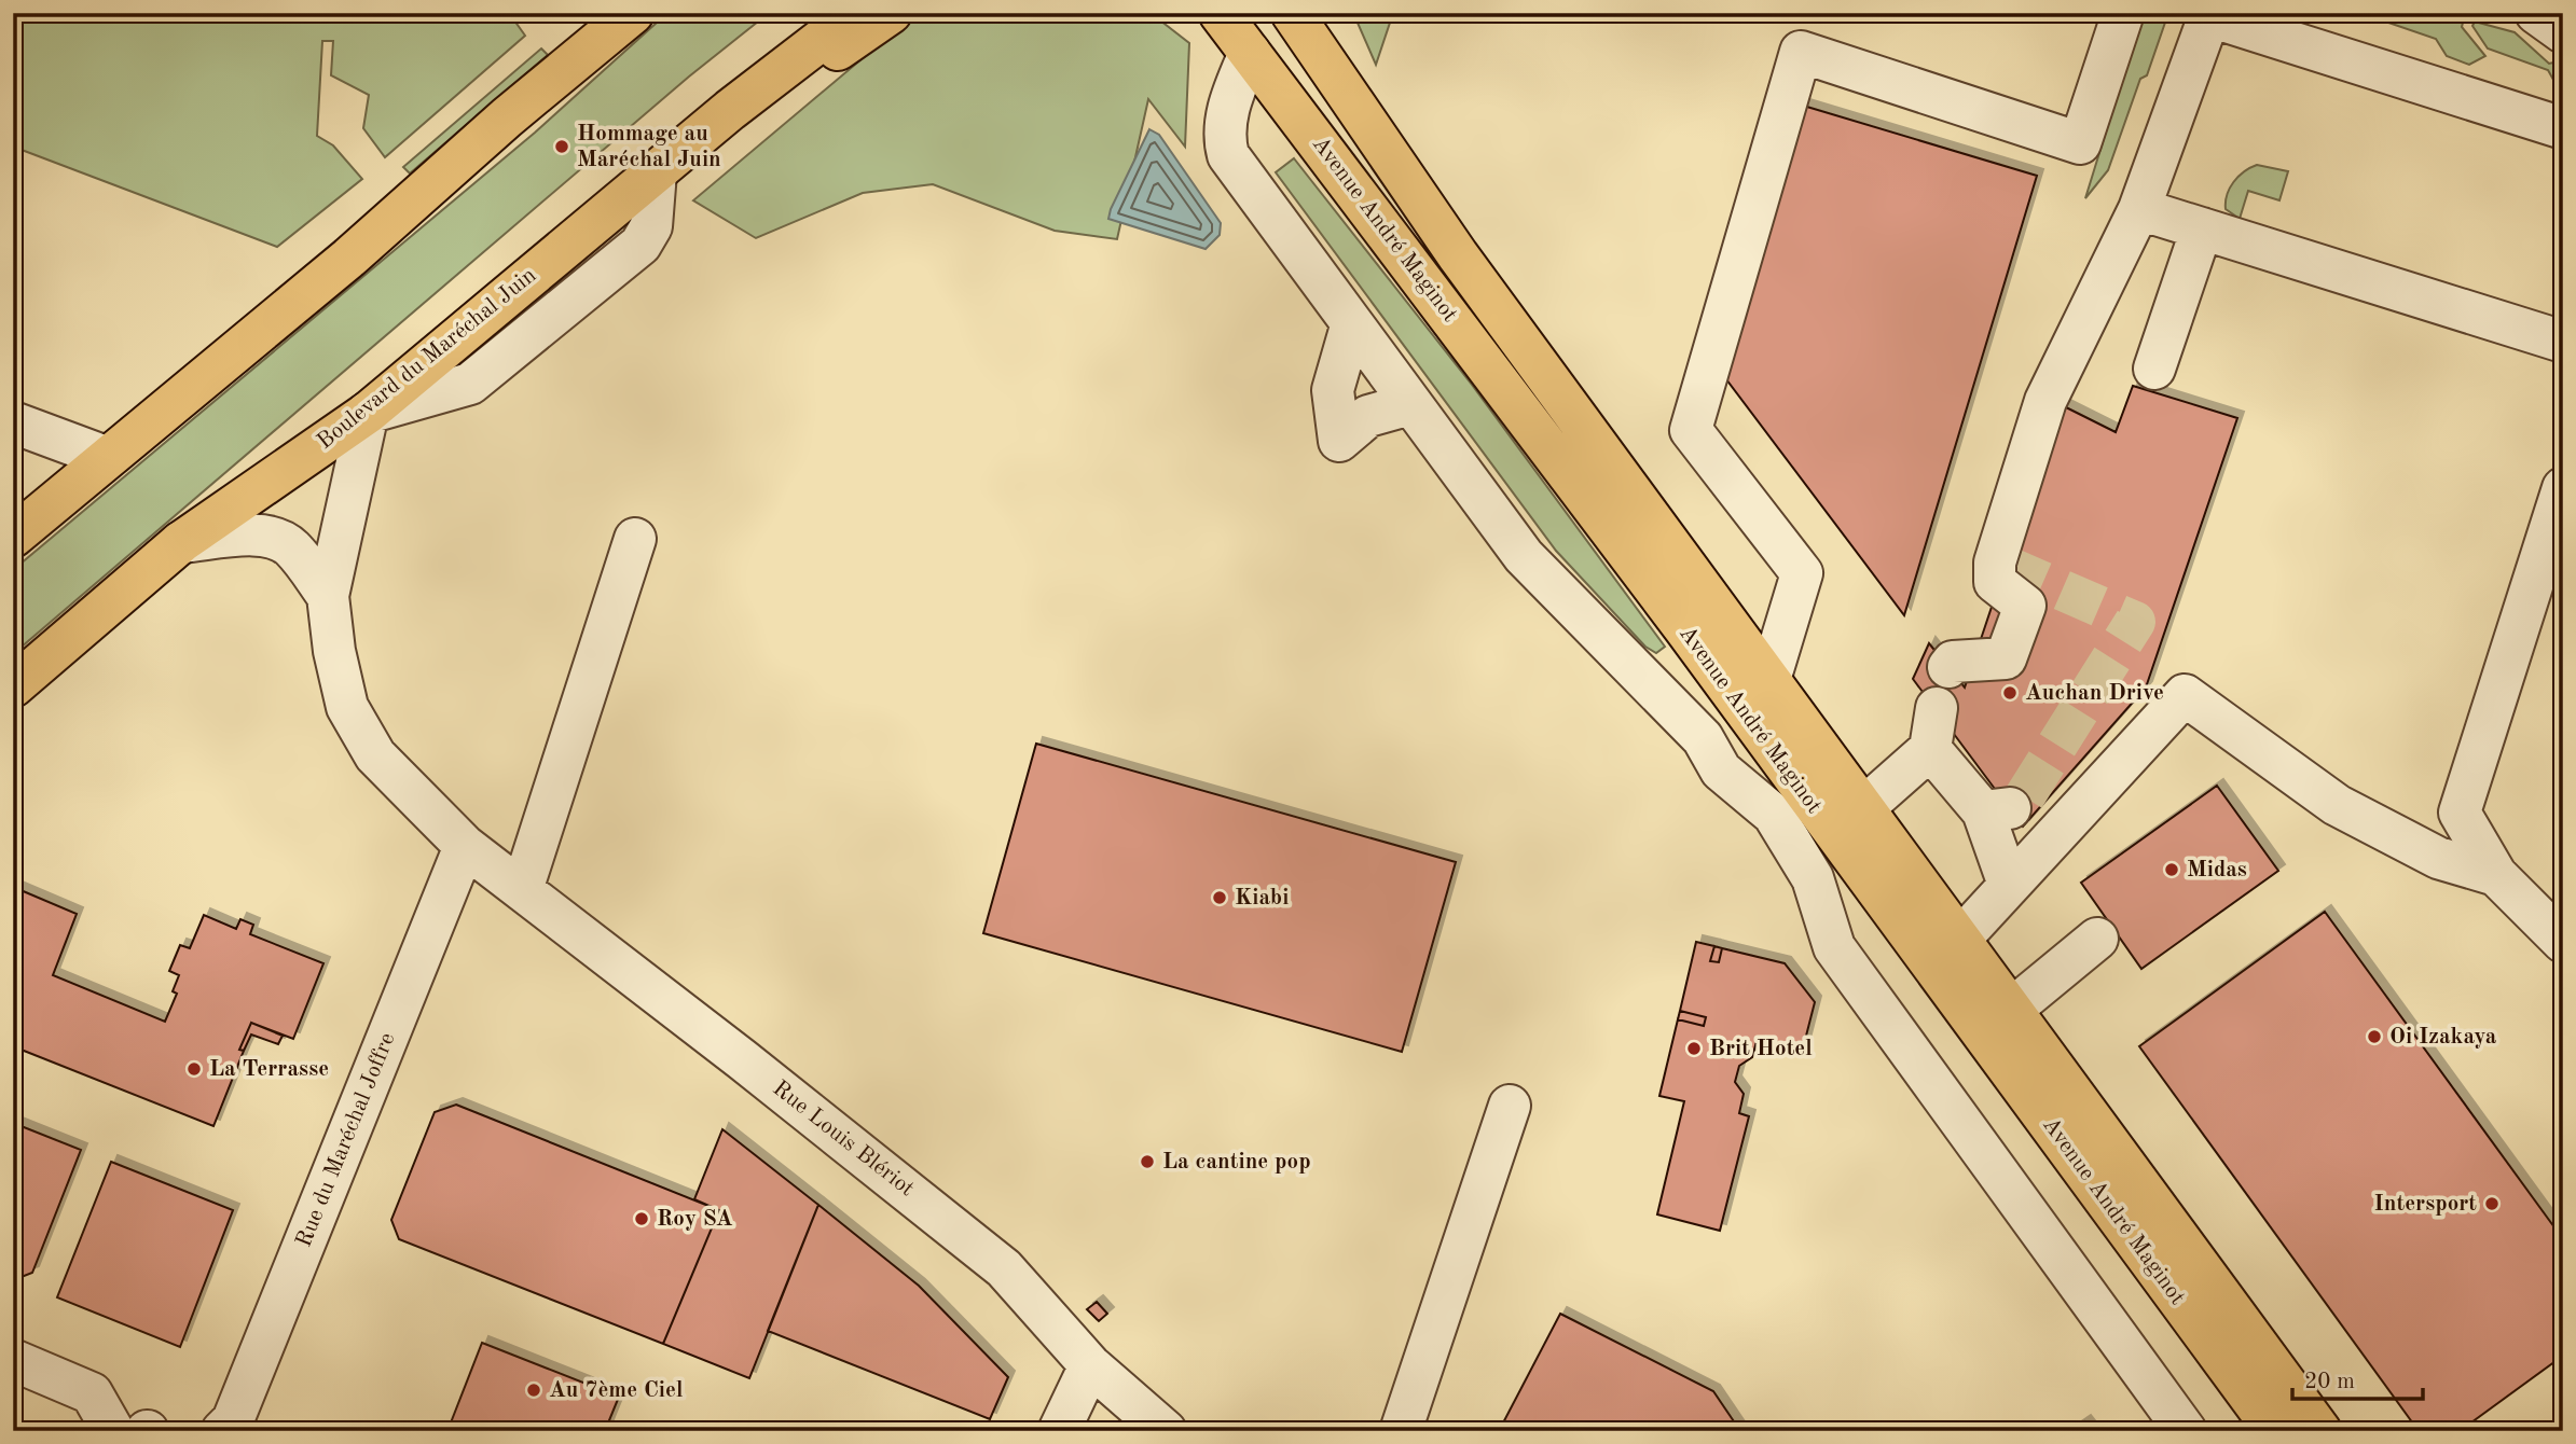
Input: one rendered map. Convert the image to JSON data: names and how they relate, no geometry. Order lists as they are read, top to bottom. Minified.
{"streets":{"main road":["Avenue André Maginot","Boulevard du Maréchal Juin"],"street":["Rue Louis Blériot","Rue du Maréchal Joffre"]},"crossings":[["Boulevard du Maréchal Juin","Rue Louis Blériot"],["Rue Louis Blériot","Rue du Maréchal Joffre"]],"places":["Hommage au Maréchal Juin","Auchan Drive","Midas","Kiabi","Oi Izakaya","Brit Hotel","La Terrasse","La cantine pop","Intersport","Roy SA","Au 7ème Ciel"],"scale_bar":"20 m"}
